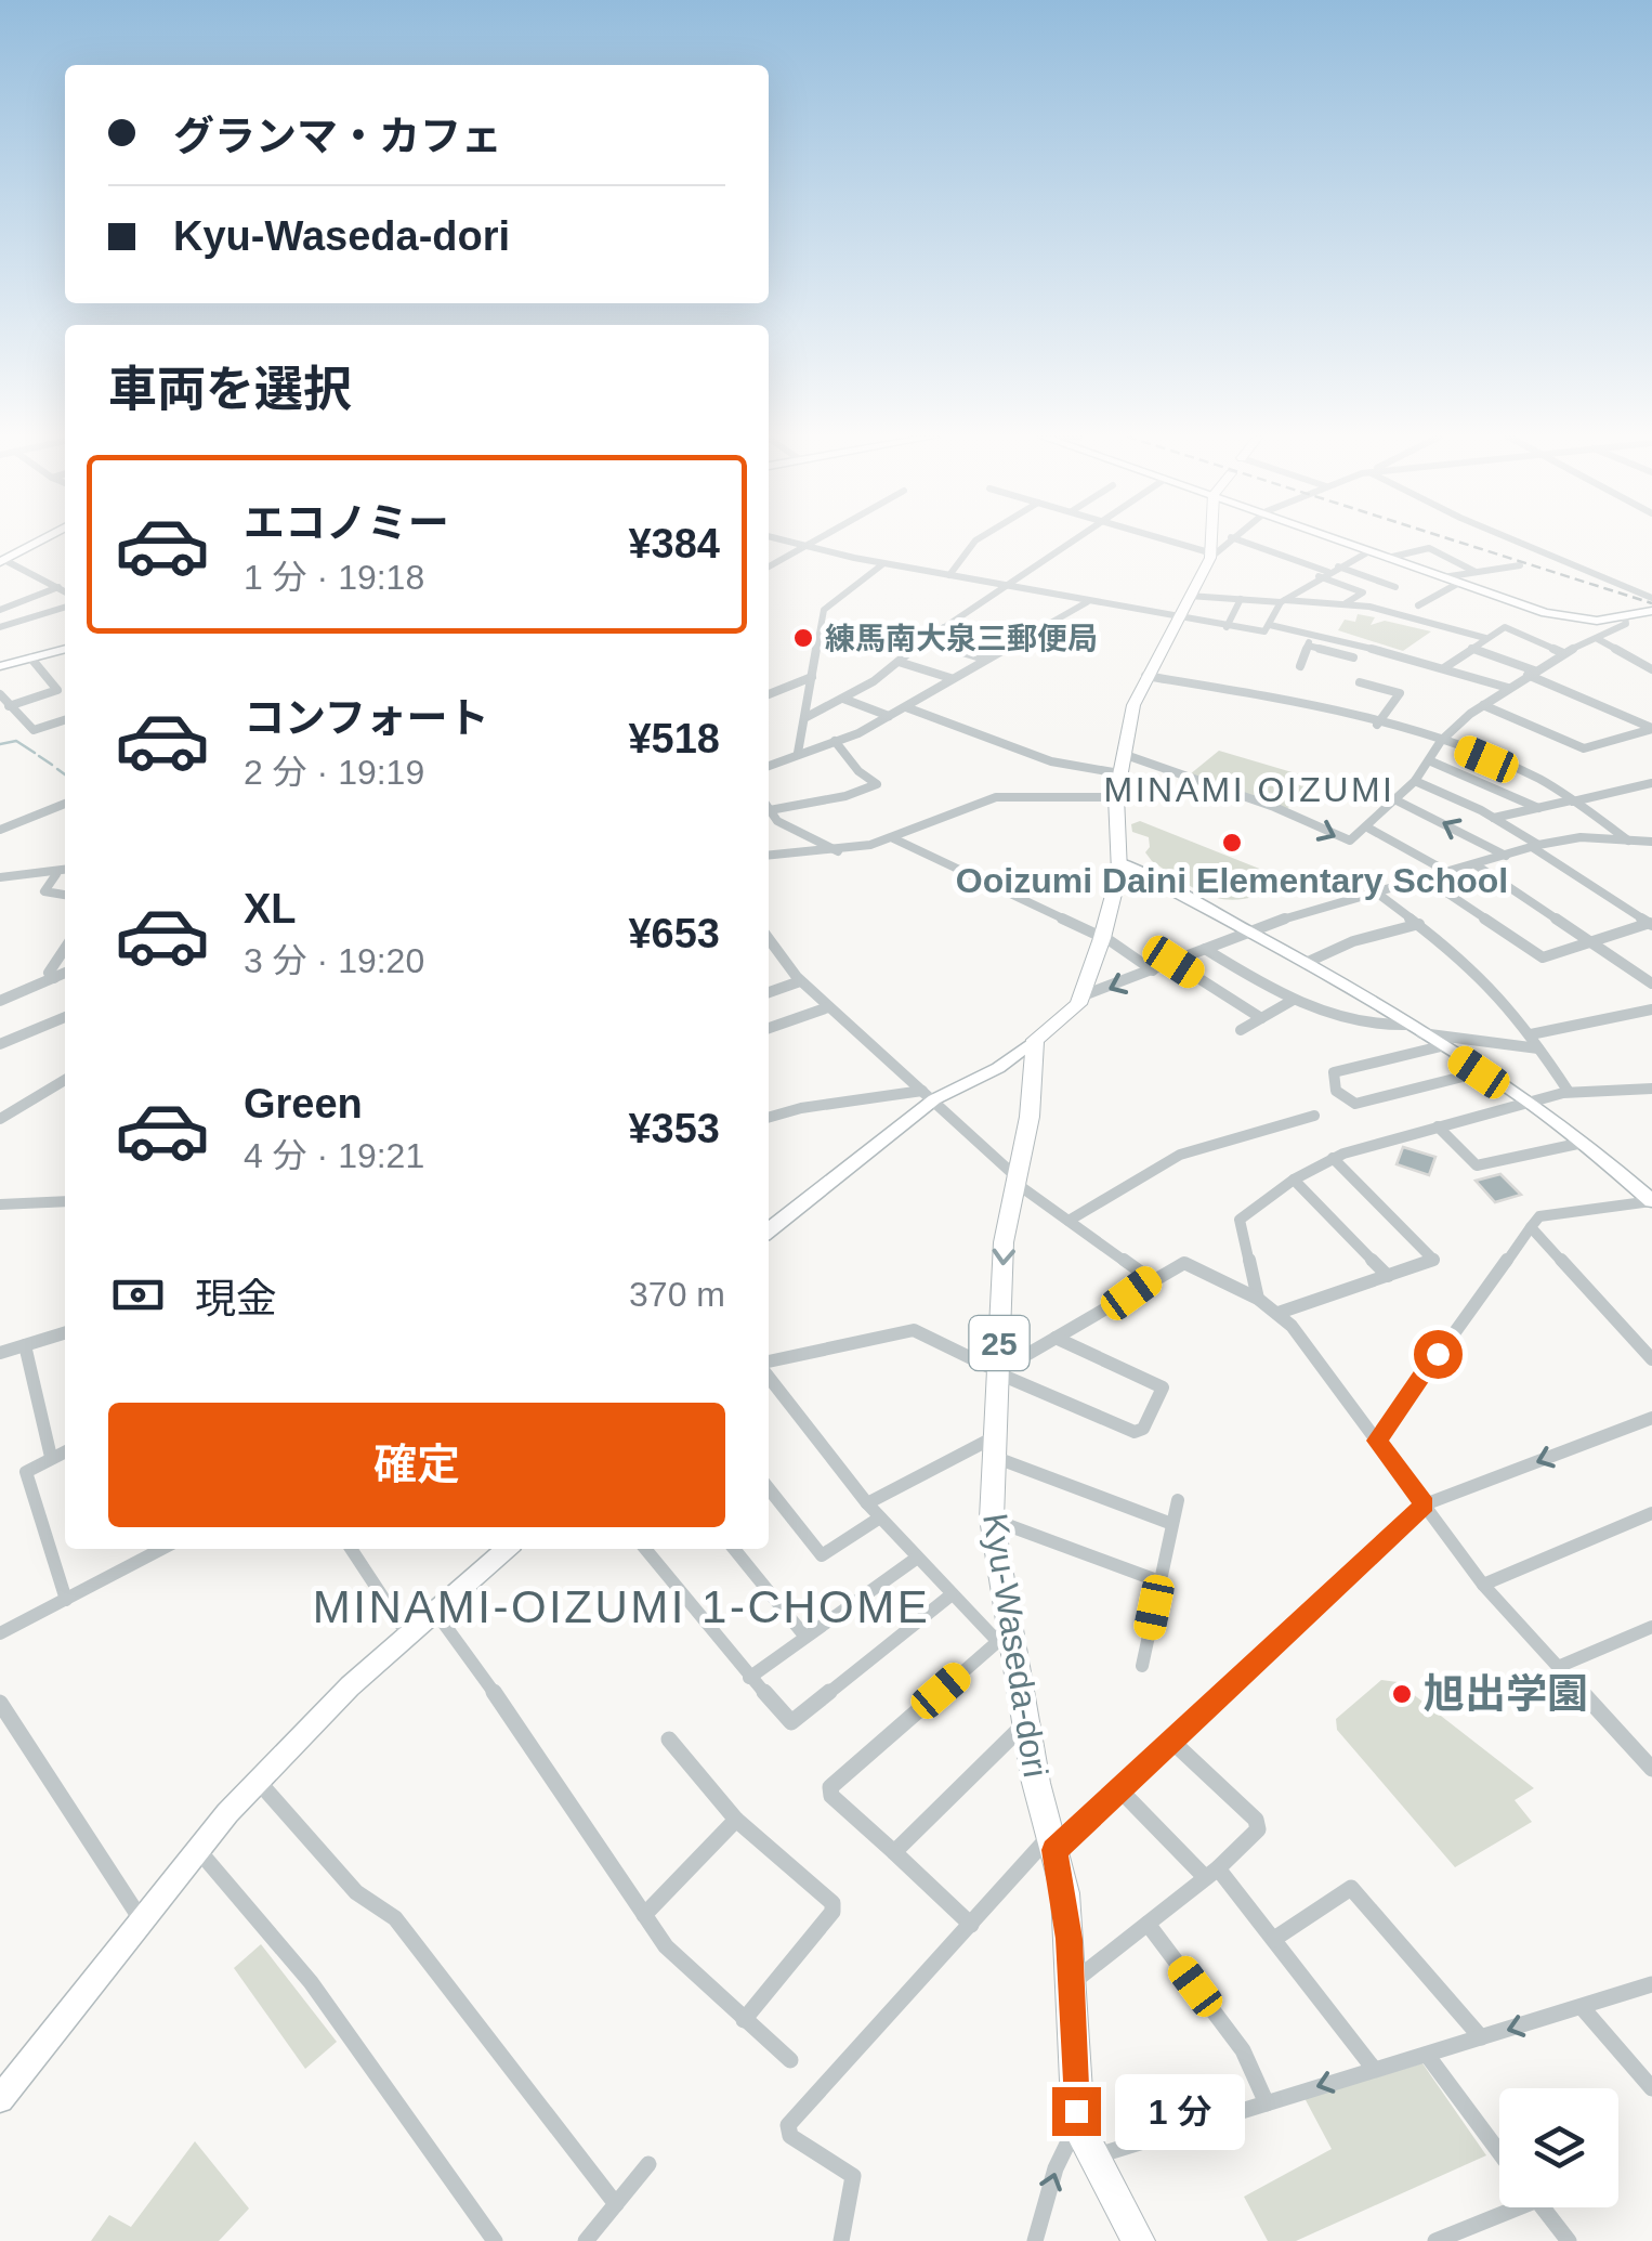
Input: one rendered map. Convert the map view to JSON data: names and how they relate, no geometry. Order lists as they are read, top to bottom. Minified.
{"streets":{"main road":["25","Kyu-Waseda-dori"]},"districts":["MINAMI OIZUMI","MINAMI-OIZUMI 1-CHOME"],"places":["練馬南大泉三郵便局","Ooizumi Daini Elementary School","旭出学園"],"page":{"banner":["グランマ・カフェ","Kyu-Waseda-dori"],"heading":"車両を選択","list":[{"name":"エコノミー","note":"1 分 · 19:18","value":"¥384"},{"name":"コンフォート","note":"2 分 · 19:19","value":"¥518"},{"name":"XL","note":"3 分 · 19:20","value":"¥653"},{"name":"Green","note":"4 分 · 19:21","value":"¥353"}],"pay":["現金","370 m"],"buttons":"確定","bubble":"1 分"}}
